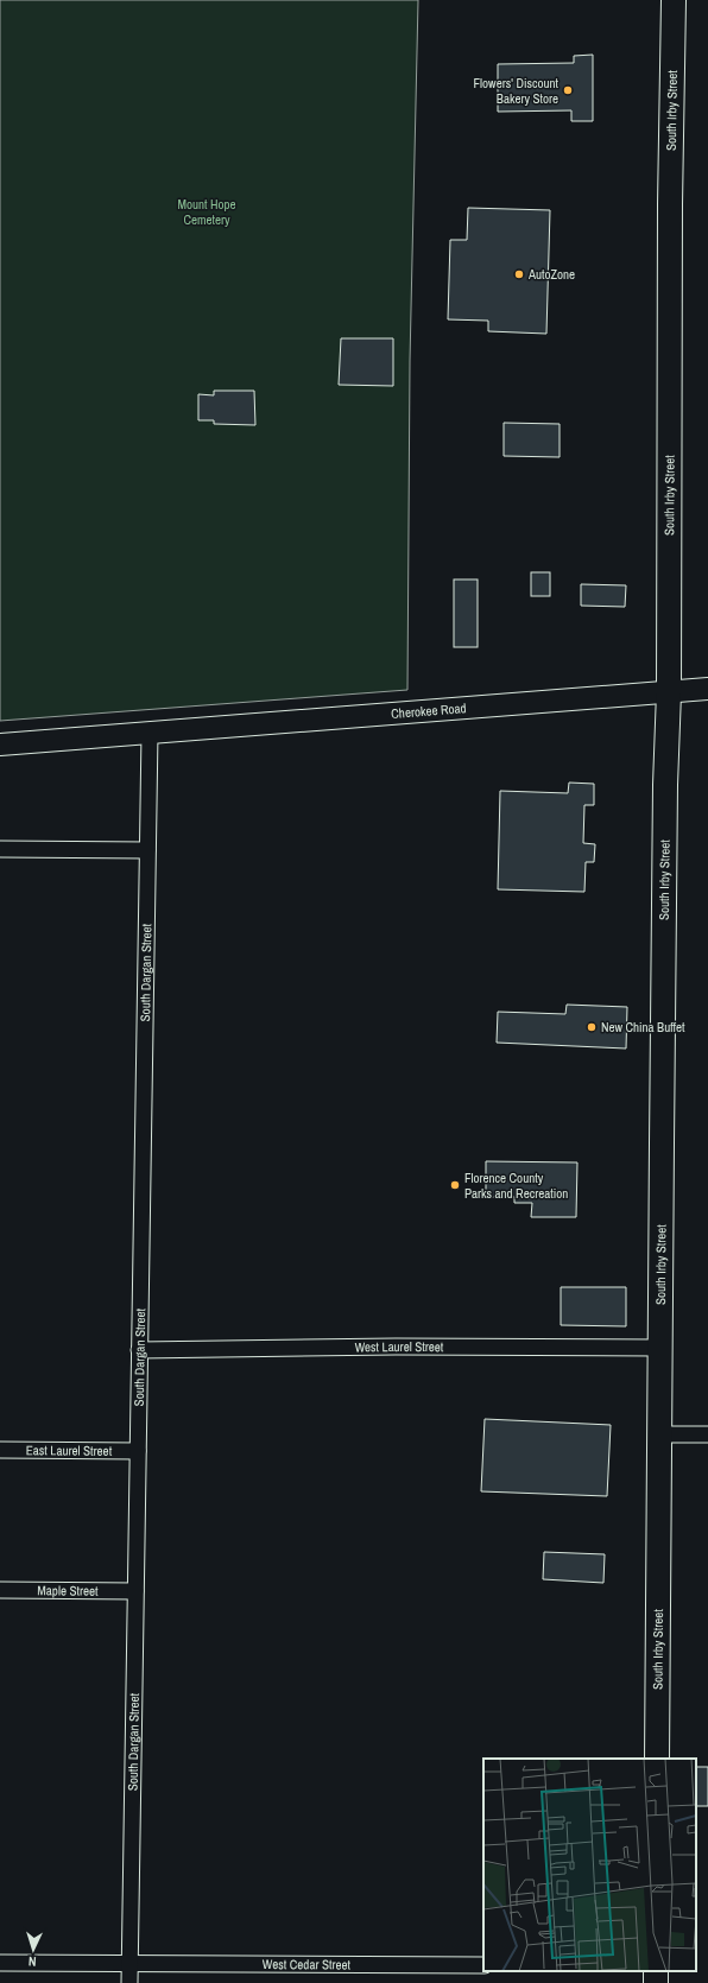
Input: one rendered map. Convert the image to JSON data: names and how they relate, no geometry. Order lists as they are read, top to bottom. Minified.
{"streets":{"main road":["South Irby Street"],"street":["Cherokee Road","South Dargan Street","West Laurel Street","East Laurel Street","Maple Street","West Cedar Street"]},"crossings":[["South Irby Street","Cherokee Road"],["South Irby Street","West Laurel Street"],["Cherokee Road","South Dargan Street"],["South Dargan Street","West Laurel Street"],["South Dargan Street","East Laurel Street"],["South Dargan Street","Maple Street"],["South Dargan Street","West Cedar Street"]],"parks":["Mount Hope Cemetery"],"places":["Flowers' Discount Bakery Store","AutoZone","New China Buffet","Florence County Parks and Recreation"],"north":"bottom"}
